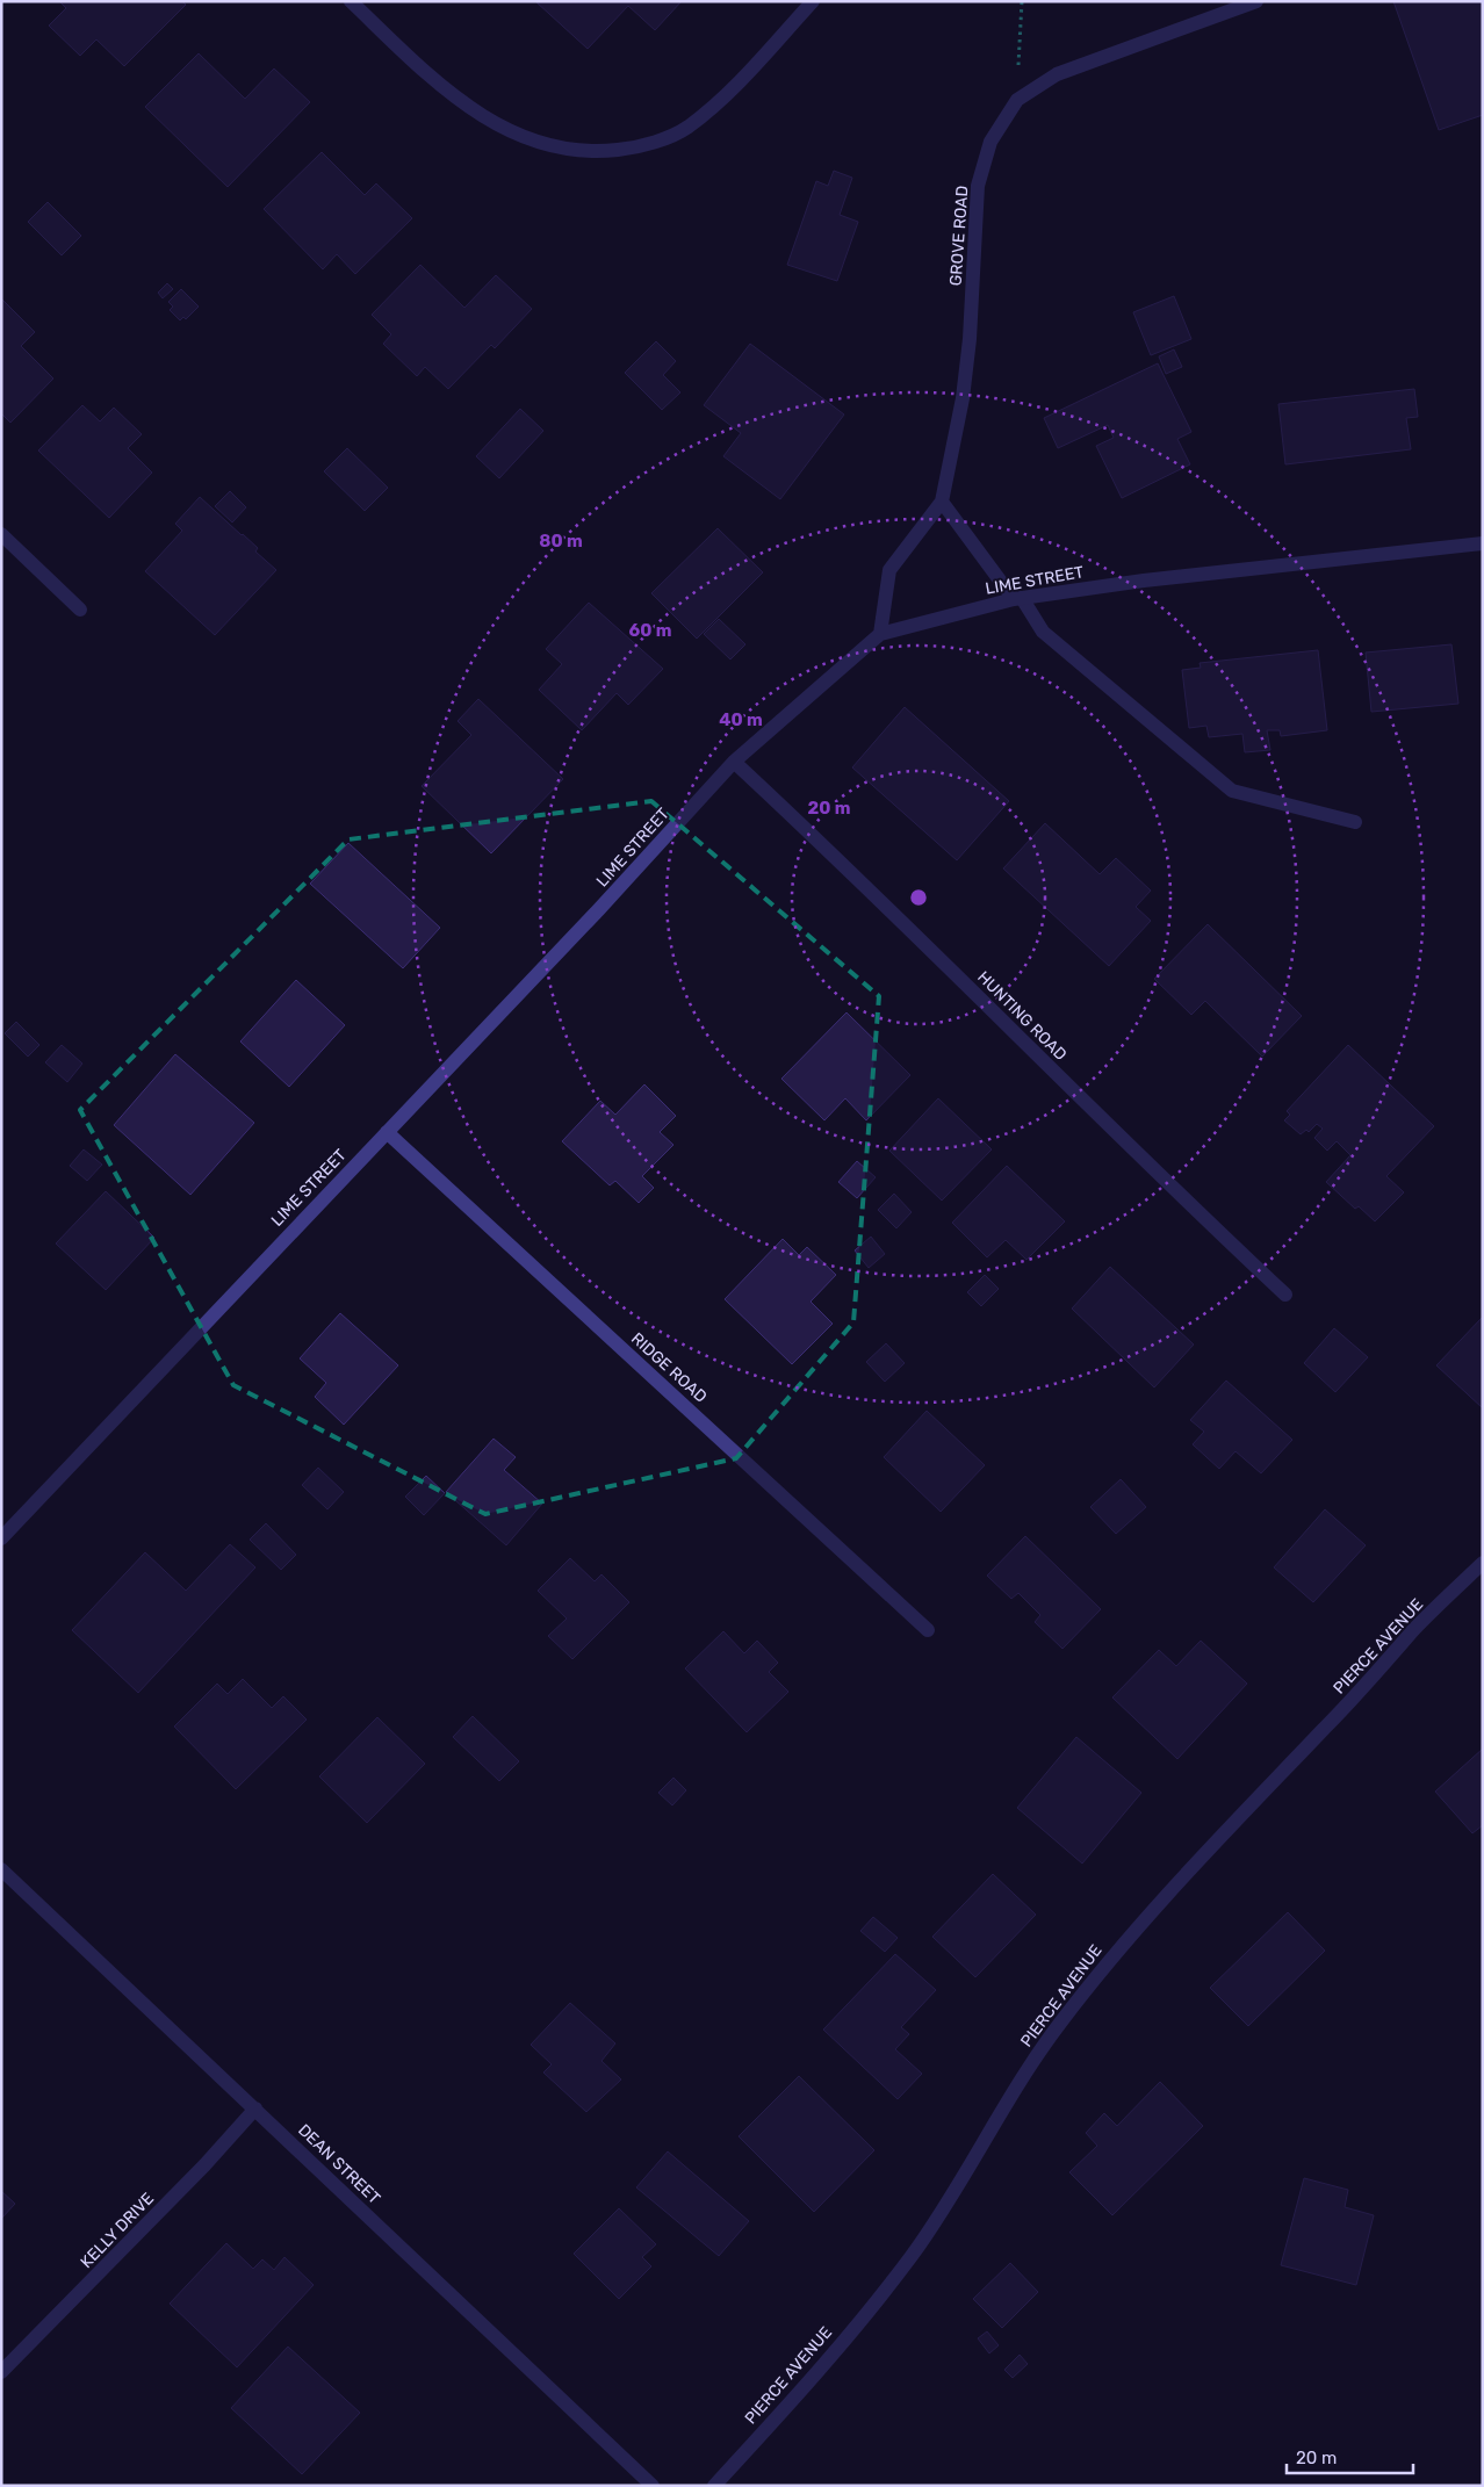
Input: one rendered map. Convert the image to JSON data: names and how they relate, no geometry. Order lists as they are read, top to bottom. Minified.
{"streets":{"street":["GROVE ROAD","LIME STREET","HUNTING ROAD","RIDGE ROAD","PIERCE AVENUE","DEAN STREET","KELLY DRIVE"]},"crossings":[["GROVE ROAD","LIME STREET"],["LIME STREET","HUNTING ROAD"],["LIME STREET","RIDGE ROAD"],["DEAN STREET","KELLY DRIVE"]],"scale_bar":"20 m","rings":["80 m","60 m","40 m","20 m"]}
